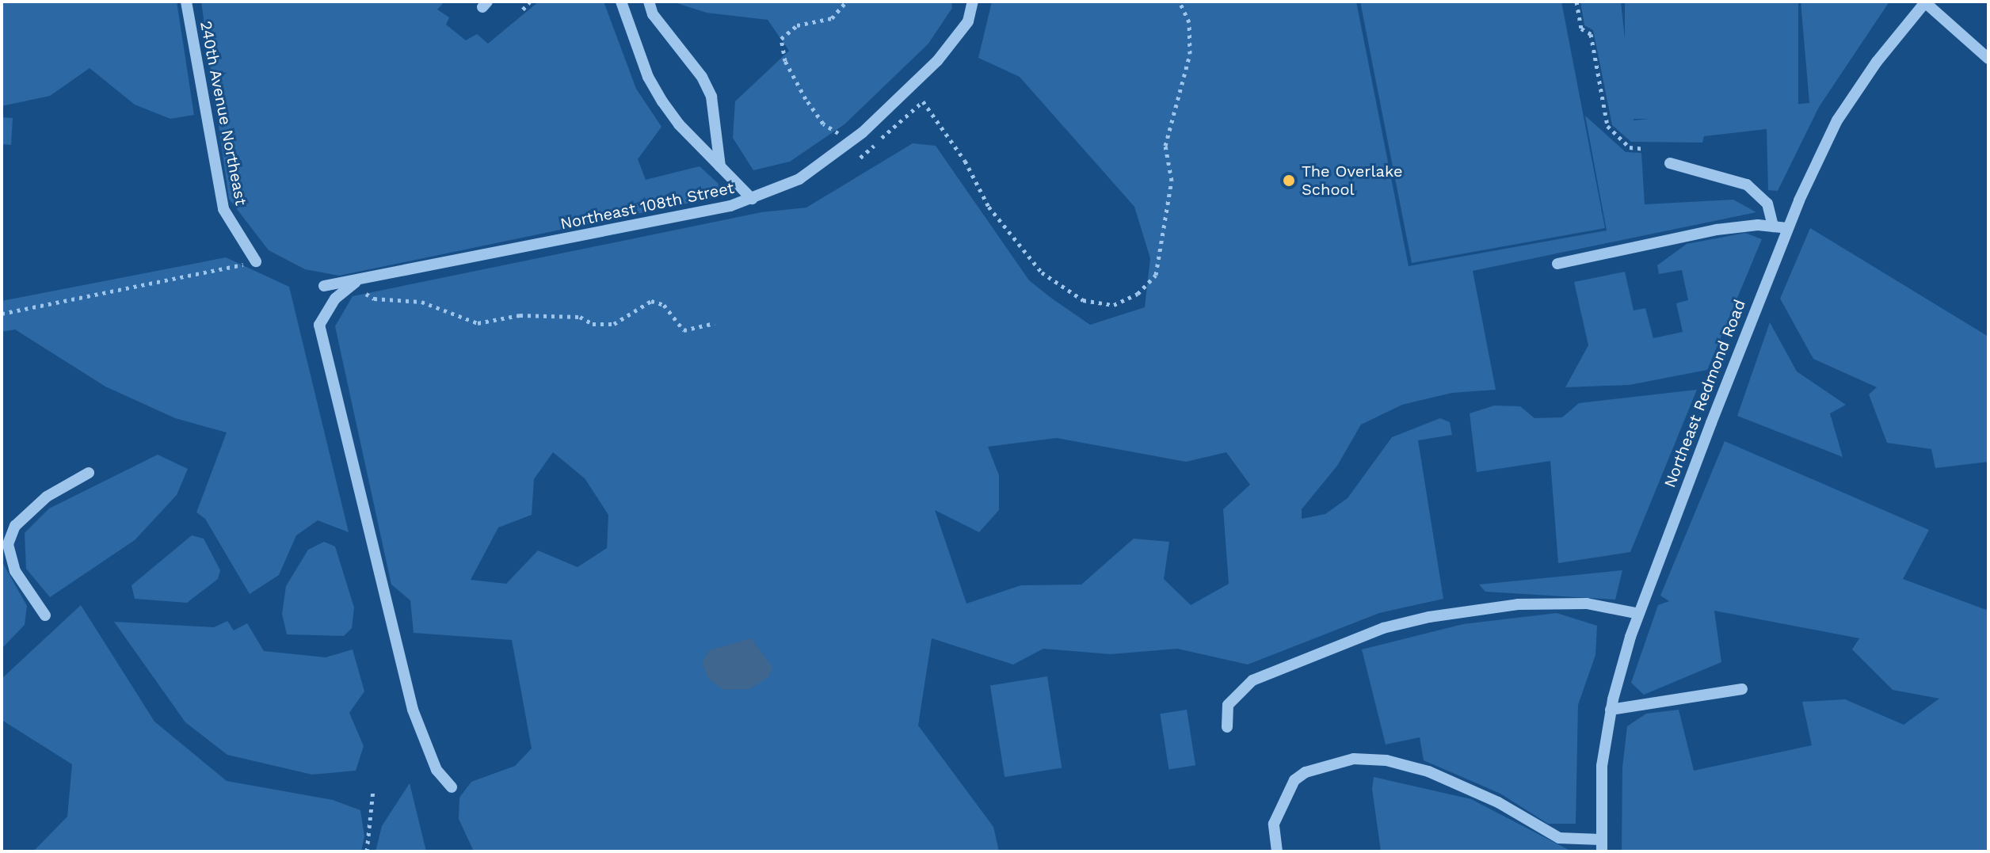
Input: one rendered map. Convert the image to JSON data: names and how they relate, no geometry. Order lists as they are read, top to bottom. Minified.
{"streets":{"street":["240th Avenue Northeast","Northeast 108th Street","Northeast Redmond Road"]},"places":["The Overlake School"]}
